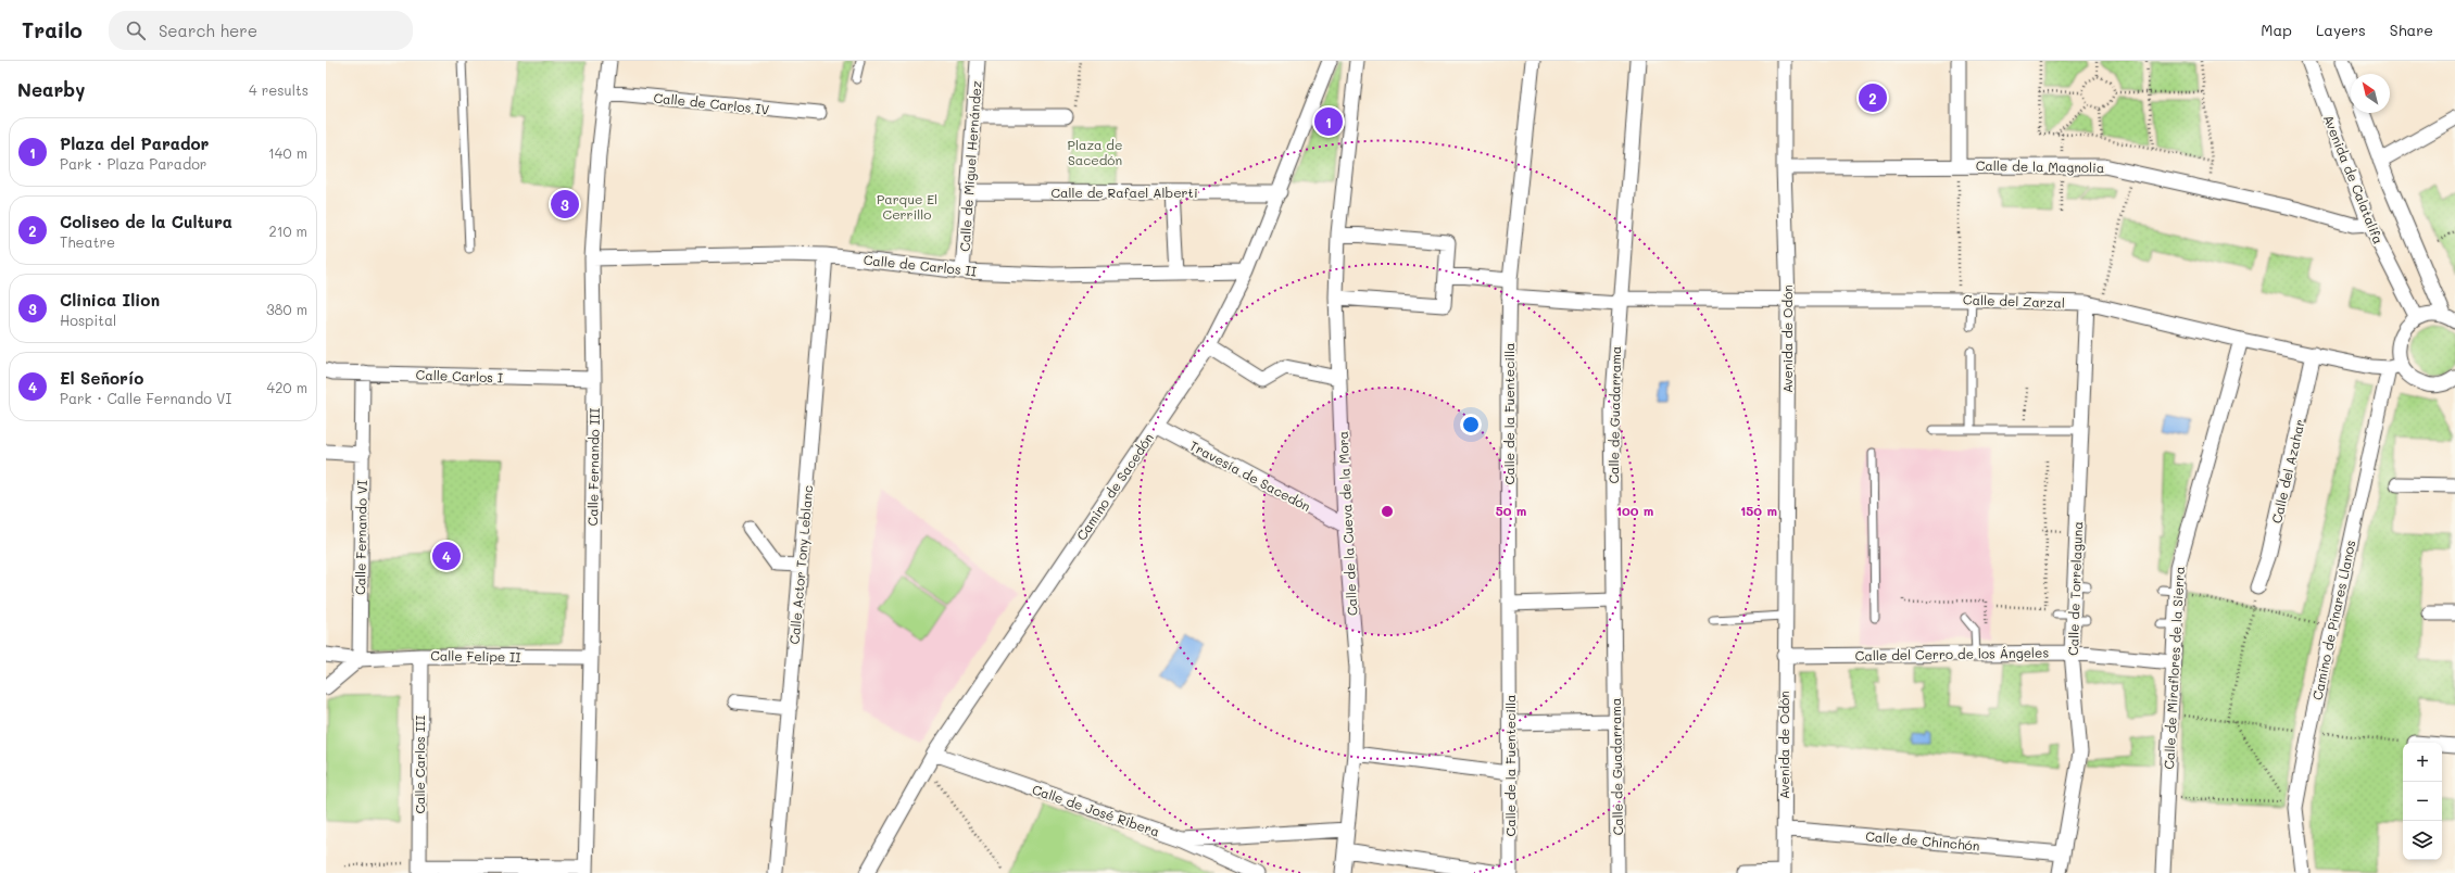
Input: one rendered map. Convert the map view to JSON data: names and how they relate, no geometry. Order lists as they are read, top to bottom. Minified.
{"streets":{"street":["Calle de Carlos IV","Calle de Miguel Hernández","Calle de la Magnolia","Avenida de Calatalifa","Calle de Rafael Alberti","Calle de Carlos II","Calle del Zarzal","Avenida de Odón","Calle Carlos I","Calle de la Fuentecilla","Calle de Guadarrama","Calle Fernando III","Calle del Azahar","Travesía de Sacedón","Camino de Sacedón","Calle de la Cueva de la Mora","Calle Fernando VI","Calle Actor Tony Leblanc","Calle de Torrelaguna","Camino de Pinares Llanos","Calle del Cerro de los Ángeles","Calle Felipe II","Calle de Miraflores de la Sierra","Calle Carlos III","Calle de José Ribera","Calle de Chinchón"]},"crossings":[["Calle de Carlos IV","Calle Fernando III"],["Calle de Miguel Hernández","Calle de Rafael Alberti"],["Calle de Miguel Hernández","Calle de Carlos II"],["Calle de la Magnolia","Avenida de Calatalifa"],["Calle de la Magnolia","Avenida de Odón"],["Avenida de Calatalifa","Camino de Pinares Llanos"],["Calle de Rafael Alberti","Camino de Sacedón"],["Calle de Carlos II","Calle Fernando III"],["Calle de Carlos II","Camino de Sacedón"],["Calle de Carlos II","Calle Actor Tony Leblanc"],["Calle del Zarzal","Avenida de Odón"],["Calle del Zarzal","Calle de la Fuentecilla"],["Calle del Zarzal","Calle de Guadarrama"],["Calle del Zarzal","Calle del Azahar"],["Calle del Zarzal","Calle de Torrelaguna"],["Calle del Zarzal","Camino de Pinares Llanos"],["Calle del Zarzal","Calle de Miraflores de la Sierra"],["Avenida de Odón","Calle del Cerro de los Ángeles"],["Avenida de Odón","Calle de Chinchón"],["Calle Carlos I","Calle Fernando III"],["Calle Carlos I","Calle Fernando VI"],["Calle Fernando III","Calle Felipe II"],["Travesía de Sacedón","Camino de Sacedón"],["Travesía de Sacedón","Calle de la Cueva de la Mora"],["Camino de Sacedón","Calle de José Ribera"],["Calle Fernando VI","Calle Felipe II"],["Calle de Torrelaguna","Calle del Cerro de los Ángeles"],["Calle de Torrelaguna","Calle de Chinchón"],["Calle del Cerro de los Ángeles","Calle de Miraflores de la Sierra"],["Calle Felipe II","Calle Carlos III"]],"parks":["Plaza de Sacedón","Parque El Cerrillo"],"north":"top left","page":{"header":"Trailo","search":"Search here","nav":["Map","Layers","Share"],"heading":["Nearby","4 results"],"pins":["2","1","3","4"],"list":[{"mark":"1","name":"Plaza del Parador","note":"Park · Plaza Parador","value":"140 m"},{"mark":"2","name":"Coliseo de la Cultura","note":"Theatre","value":"210 m"},{"mark":"3","name":"Clinica Ilion","note":"Hospital","value":"380 m"},{"mark":"4","name":"El Señorío","note":"Park · Calle Fernando VI","value":"420 m"}],"map_buttons":["+","−"]},"rings":["50 m","100 m","150 m"]}
